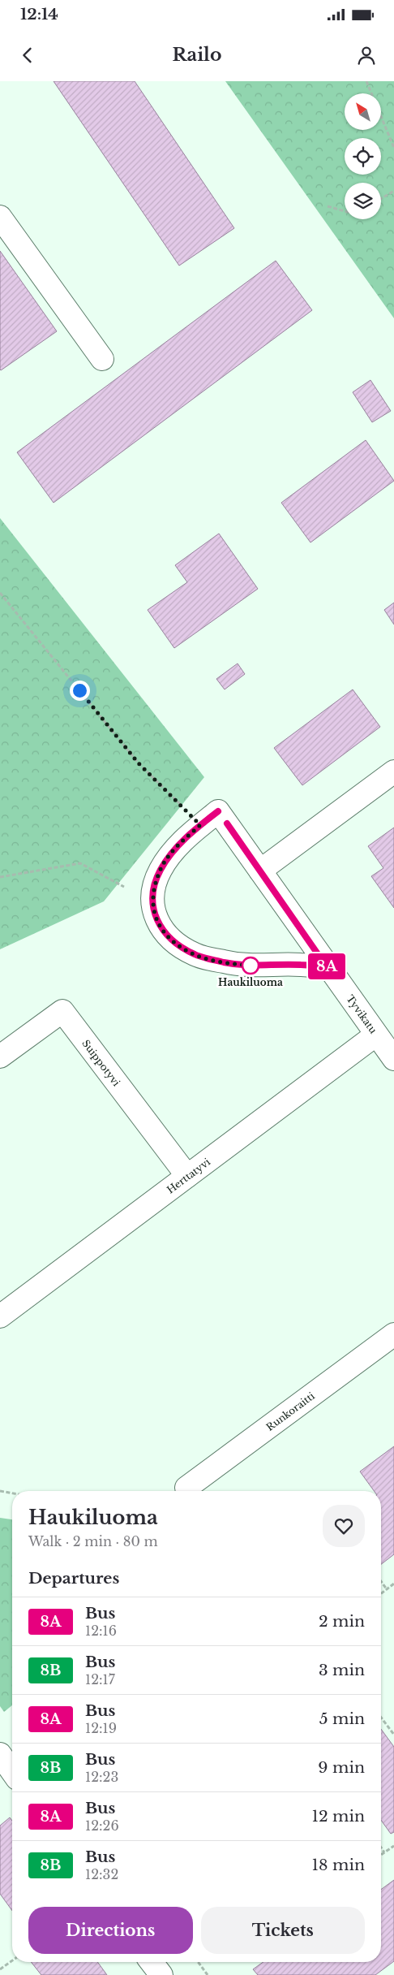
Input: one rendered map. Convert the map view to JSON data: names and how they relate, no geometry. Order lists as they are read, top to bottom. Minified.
{"streets":{"street":["Tyvikatu","Suippotyvi","Herttatyvi","Runkoraitti"]},"crossings":[["Tyvikatu","Herttatyvi"],["Suippotyvi","Herttatyvi"]],"places":["Haukiluoma"],"lines":["bus line 8A"],"north":"top left","page":{"status":"12:14","header":"Railo","on_map":"8A","heading":[["Haukiluoma","Walk · 2 min · 80 m"],"Departures"],"list":[{"mark":"8A","name":"Bus","note":"12:16","value":"2 min"},{"mark":"8B","name":"Bus","note":"12:17","value":"3 min"},{"mark":"8A","name":"Bus","note":"12:19","value":"5 min"},{"mark":"8B","name":"Bus","note":"12:23","value":"9 min"},{"mark":"8A","name":"Bus","note":"12:26","value":"12 min"},{"mark":"8B","name":"Bus","note":"12:32","value":"18 min"}],"buttons":["Directions","Tickets"]}}
